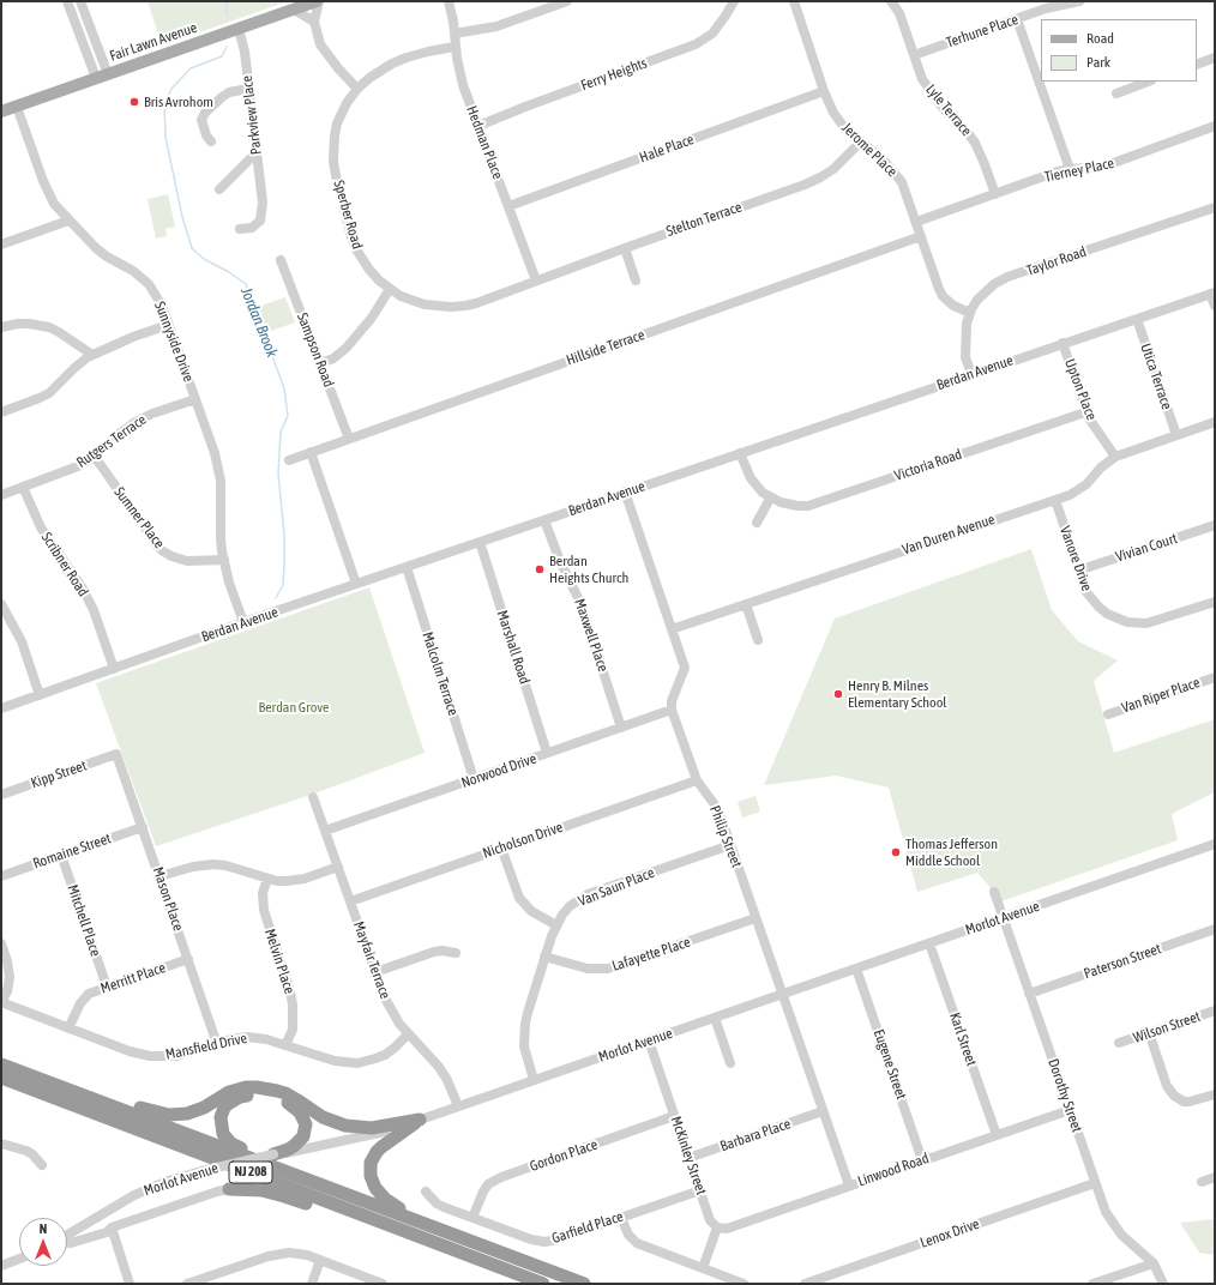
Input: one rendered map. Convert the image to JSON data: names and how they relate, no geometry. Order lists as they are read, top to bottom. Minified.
{"streets":{"highway":["NJ 208"],"main road":["Fair Lawn Avenue"],"street":["Terhune Place","Ferry Heights","Lyle Terrace","Parkview Place","Hedman Place","Hale Place","Jerome Place","Tierney Place","Sperber Road","Stelton Terrace","Taylor Road","Sunnyside Drive","Hillside Terrace","Sampson Road","Berdan Avenue","Utica Terrace","Upton Place","Rutgers Terrace","Victoria Road","Sumner Place","Van Duren Avenue","Vivian Court","Vanore Drive","Scribner Road","Maxwell Place","Marshall Road","Malcolm Terrace","Van Riper Place","Norwood Drive","Kipp Street","Philip Street","Nicholson Drive","Romaine Street","Van Saun Place","Mason Place","Morlot Avenue","Mitchell Place","Lafayette Place","Mayfair Terrace","Melvin Place","Paterson Street","Merritt Place","Wilson Street","Karl Street","Mansfield Drive","Eugene Street","Dorothy Street","Barbara Place","Gordon Place","McKinley Street","Linwood Road","Garfield Place","Lenox Drive"]},"crossings":[["Terhune Place","Lyle Terrace"],["Fair Lawn Avenue","Parkview Place"],["Fair Lawn Avenue","Sunnyside Drive"],["Ferry Heights","Hedman Place"],["Lyle Terrace","Tierney Place"],["Hedman Place","Hale Place"],["Hedman Place","Sperber Road"],["Hedman Place","Stelton Terrace"],["Hale Place","Jerome Place"],["Jerome Place","Tierney Place"],["Jerome Place","Stelton Terrace"],["Jerome Place","Taylor Road"],["Jerome Place","Hillside Terrace"],["Sperber Road","Stelton Terrace"],["Taylor Road","Berdan Avenue"],["Sunnyside Drive","Berdan Avenue"],["Sunnyside Drive","Rutgers Terrace"],["Sunnyside Drive","Sumner Place"],["Hillside Terrace","Sampson Road"],["Berdan Avenue","Utica Terrace"],["Berdan Avenue","Upton Place"],["Berdan Avenue","Scribner Road"],["Berdan Avenue","Maxwell Place"],["Berdan Avenue","Marshall Road"],["Berdan Avenue","Malcolm Terrace"],["Utica Terrace","Van Duren Avenue"],["Upton Place","Victoria Road"],["Upton Place","Van Duren Avenue"],["Rutgers Terrace","Sumner Place"],["Rutgers Terrace","Scribner Road"],["Van Duren Avenue","Vanore Drive"],["Vivian Court","Vanore Drive"],["Maxwell Place","Norwood Drive"],["Marshall Road","Norwood Drive"],["Malcolm Terrace","Norwood Drive"],["Norwood Drive","Philip Street"],["Norwood Drive","Mayfair Terrace"],["Kipp Street","Mason Place"],["Philip Street","Nicholson Drive"],["Philip Street","Van Saun Place"],["Philip Street","Morlot Avenue"],["Philip Street","Lafayette Place"],["Philip Street","Barbara Place"],["Philip Street","Linwood Road"],["Nicholson Drive","Mayfair Terrace"],["Romaine Street","Mason Place"],["Romaine Street","Mitchell Place"],["Van Saun Place","Morlot Avenue"],["Van Saun Place","Lafayette Place"],["Mason Place","Merritt Place"],["Mason Place","Mansfield Drive"],["Morlot Avenue","Mayfair Terrace"],["Morlot Avenue","Karl Street"],["Morlot Avenue","Eugene Street"],["Morlot Avenue","Dorothy Street"],["Morlot Avenue","McKinley Street"],["Mitchell Place","Merritt Place"],["Mayfair Terrace","Mansfield Drive"],["Melvin Place","Mansfield Drive"],["Paterson Street","Dorothy Street"],["Merritt Place","Mansfield Drive"],["Karl Street","Linwood Road"],["Eugene Street","Linwood Road"],["Dorothy Street","Linwood Road"],["Dorothy Street","Lenox Drive"],["Barbara Place","McKinley Street"],["Gordon Place","McKinley Street"],["Gordon Place","Garfield Place"],["McKinley Street","Linwood Road"],["McKinley Street","Garfield Place"]],"water":["Jordan Brook"],"parks":["Berdan Grove"],"places":["Bris Avrohom","Berdan Heights Church","Henry B. Milnes Elementary School","Thomas Jefferson Middle School"],"legend":["Road","Park"],"north":"top"}
